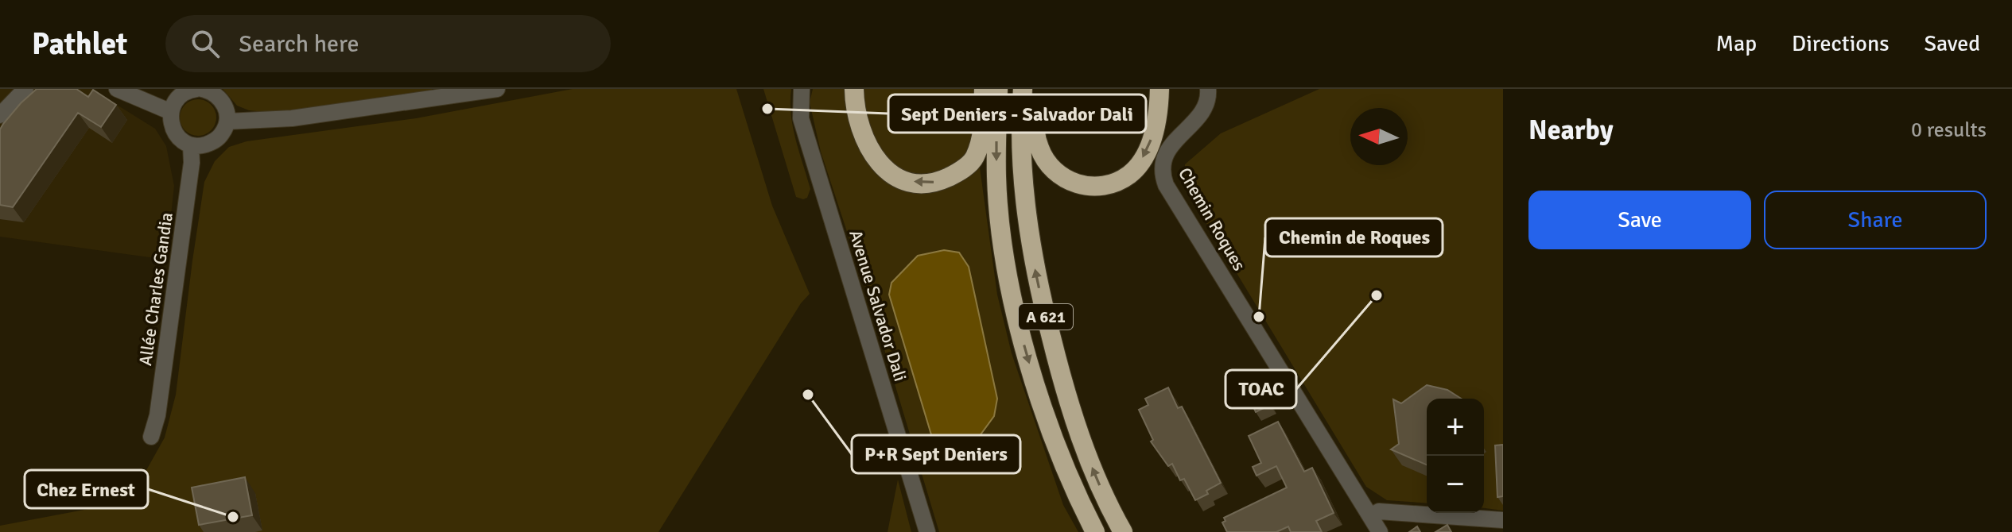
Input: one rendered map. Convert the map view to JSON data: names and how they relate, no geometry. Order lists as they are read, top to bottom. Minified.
{"streets":{"highway":["A 621"],"street":["Chemin Roques","Allée Charles Gandia","Avenue Salvador Dali"]},"places":["Sept Deniers - Salvador Dali","TOAC","Chemin de Roques","P+R Sept Deniers","Chez Ernest"],"north":"left","page":{"header":"Pathlet","search":"Search here","nav":["Map","Directions","Saved"],"heading":["Nearby","0 results"],"buttons":["Save","Share"],"map_buttons":["+","−"]}}
